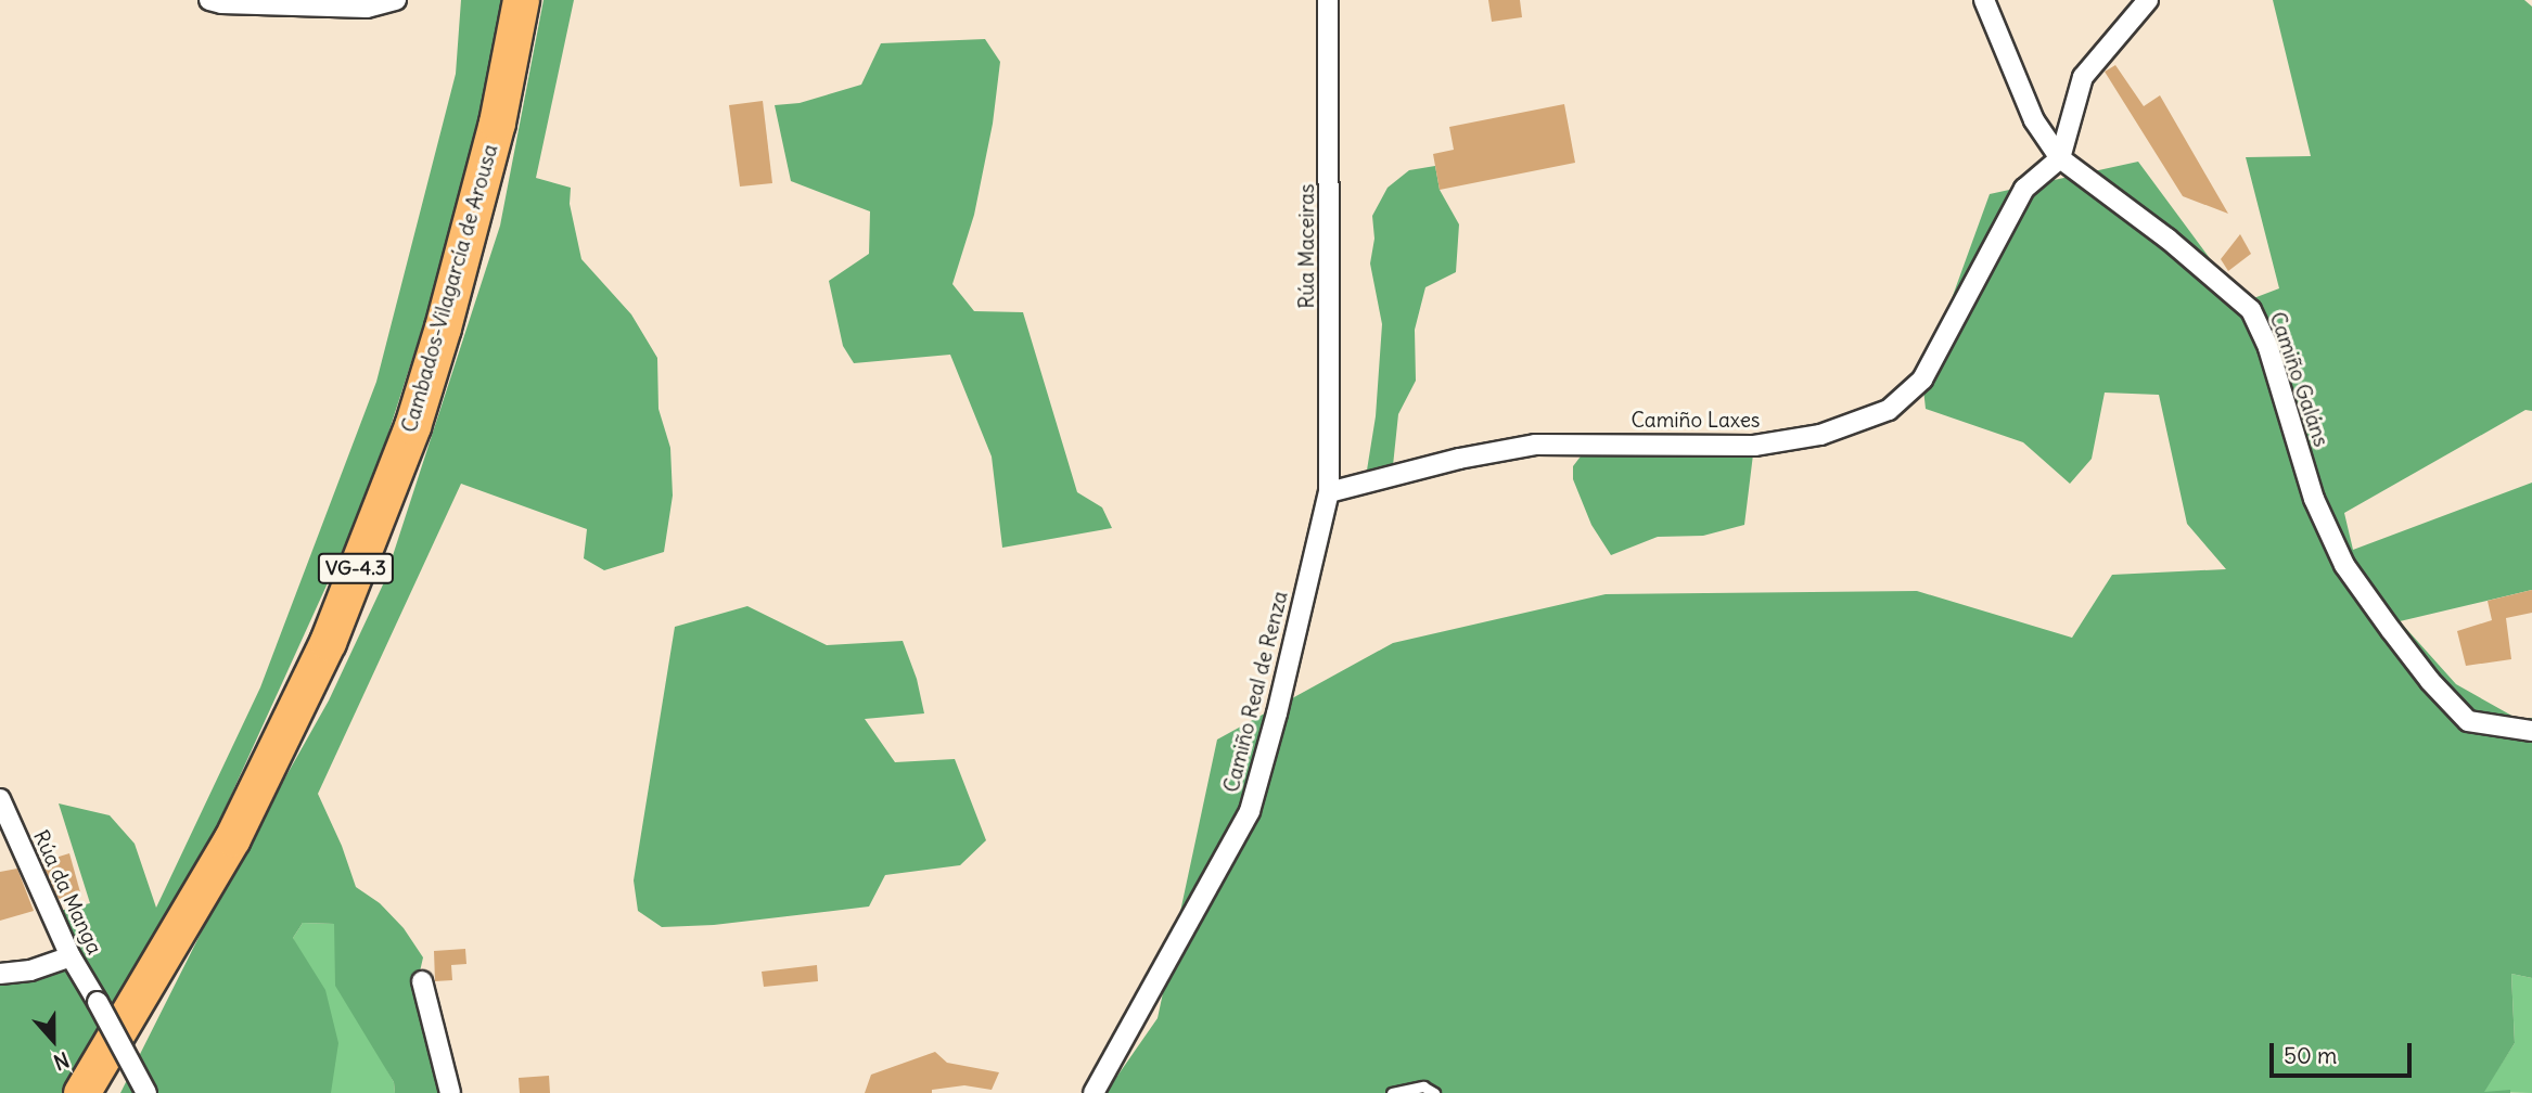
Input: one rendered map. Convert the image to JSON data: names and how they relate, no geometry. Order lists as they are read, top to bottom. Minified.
{"streets":{"highway":["Cambados-Vilagarcía de Arousa","VG-4.3"],"street":["Rúa Maceiras","Camiño Galáns","Camiño Laxes","Camiño Real de Renza","Rúa da Manga"]},"crossings":[["Rúa Maceiras","Camiño Laxes"],["Rúa Maceiras","Camiño Real de Renza"],["Camiño Galáns","Camiño Laxes"],["Camiño Laxes","Camiño Real de Renza"]],"scale_bar":"50 m","north":"bottom"}
